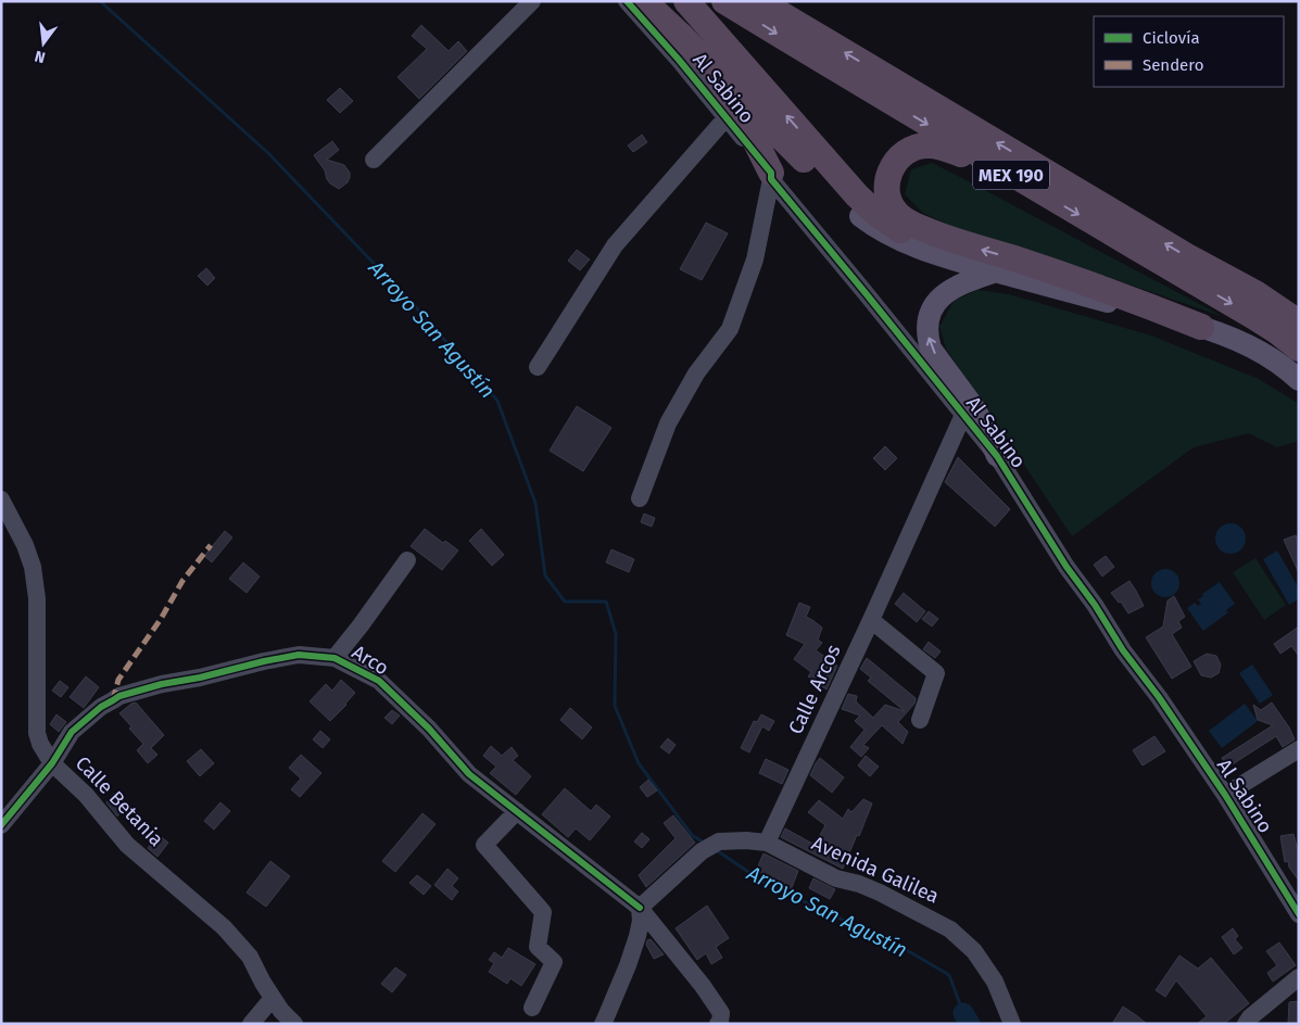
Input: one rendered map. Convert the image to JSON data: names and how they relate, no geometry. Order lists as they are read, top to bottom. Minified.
{"streets":{"highway":["MEX 190"],"street":["Al Sabino","Arco","Calle Arcos","Calle Betania","Avenida Galilea"]},"crossings":[["Al Sabino","Calle Arcos"],["Arco","Calle Betania"],["Calle Arcos","Avenida Galilea"]],"water":["Arroyo San Agustín"],"legend":["Ciclovía","Sendero"],"north":"bottom"}
